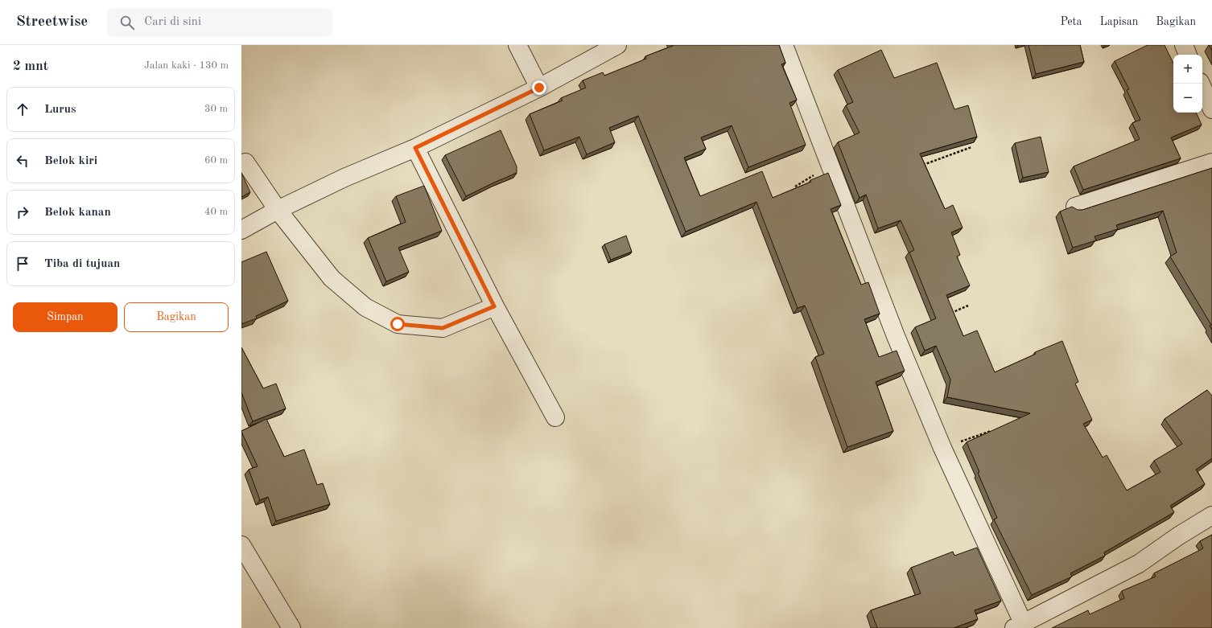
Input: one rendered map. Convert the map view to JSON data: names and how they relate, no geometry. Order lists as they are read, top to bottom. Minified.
{"page":{"header":"Streetwise","search":"Cari di sini","nav":["Peta","Lapisan","Bagikan"],"heading":["2 mnt","Jalan kaki · 130 m"],"map_buttons":["+","−"],"list":[["Lurus","30 m"],["Belok kiri","60 m"],["Belok kanan","40 m"],"Tiba di tujuan"],"buttons":["Simpan","Bagikan"]}}
